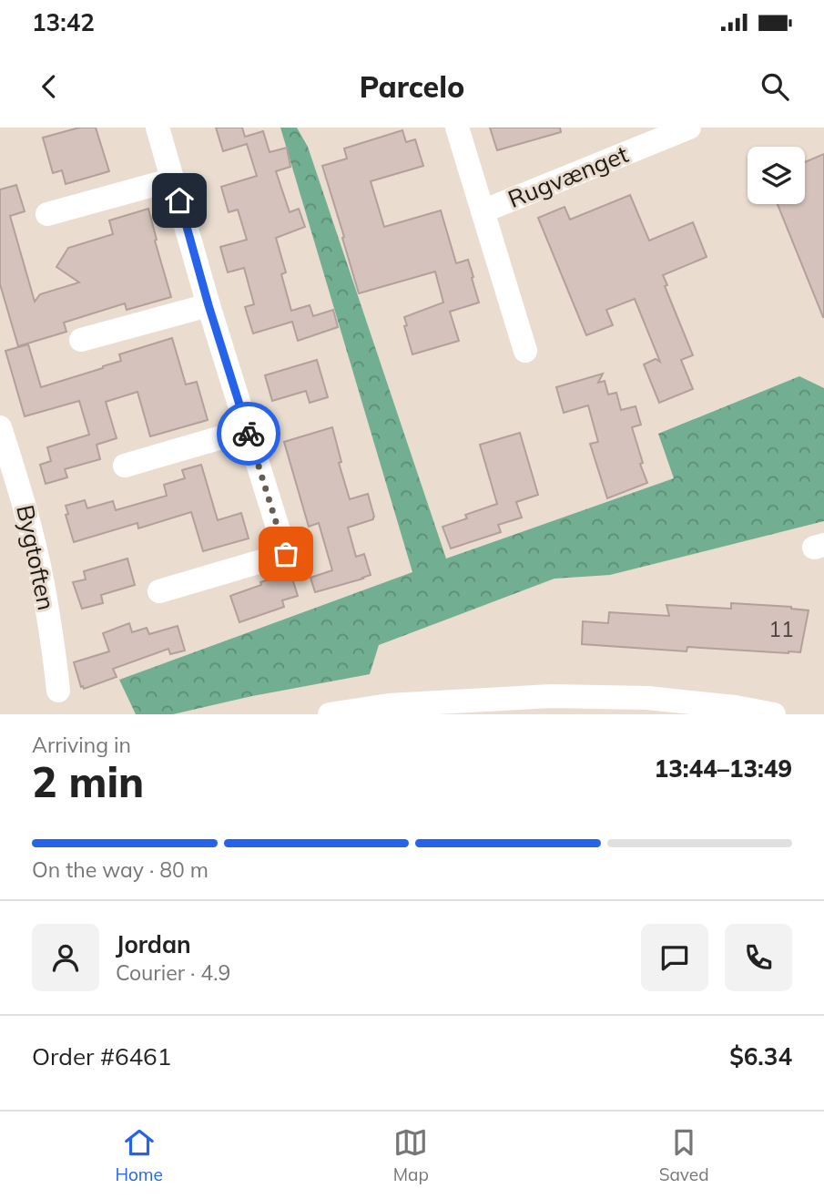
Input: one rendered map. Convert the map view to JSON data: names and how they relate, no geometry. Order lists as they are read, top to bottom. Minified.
{"streets":{"street":["Rugvænget","Bygtoften"]},"house_numbers":["11"],"page":{"status":"13:42","header":"Parcelo","heading":["2 min","Arriving in","13:44–13:49"],"panel":["Jordan","Courier · 4.9","Order #6461","$6.34"],"bar":"On the way · 80 m","tabs":["Home","Map","Saved"]}}
